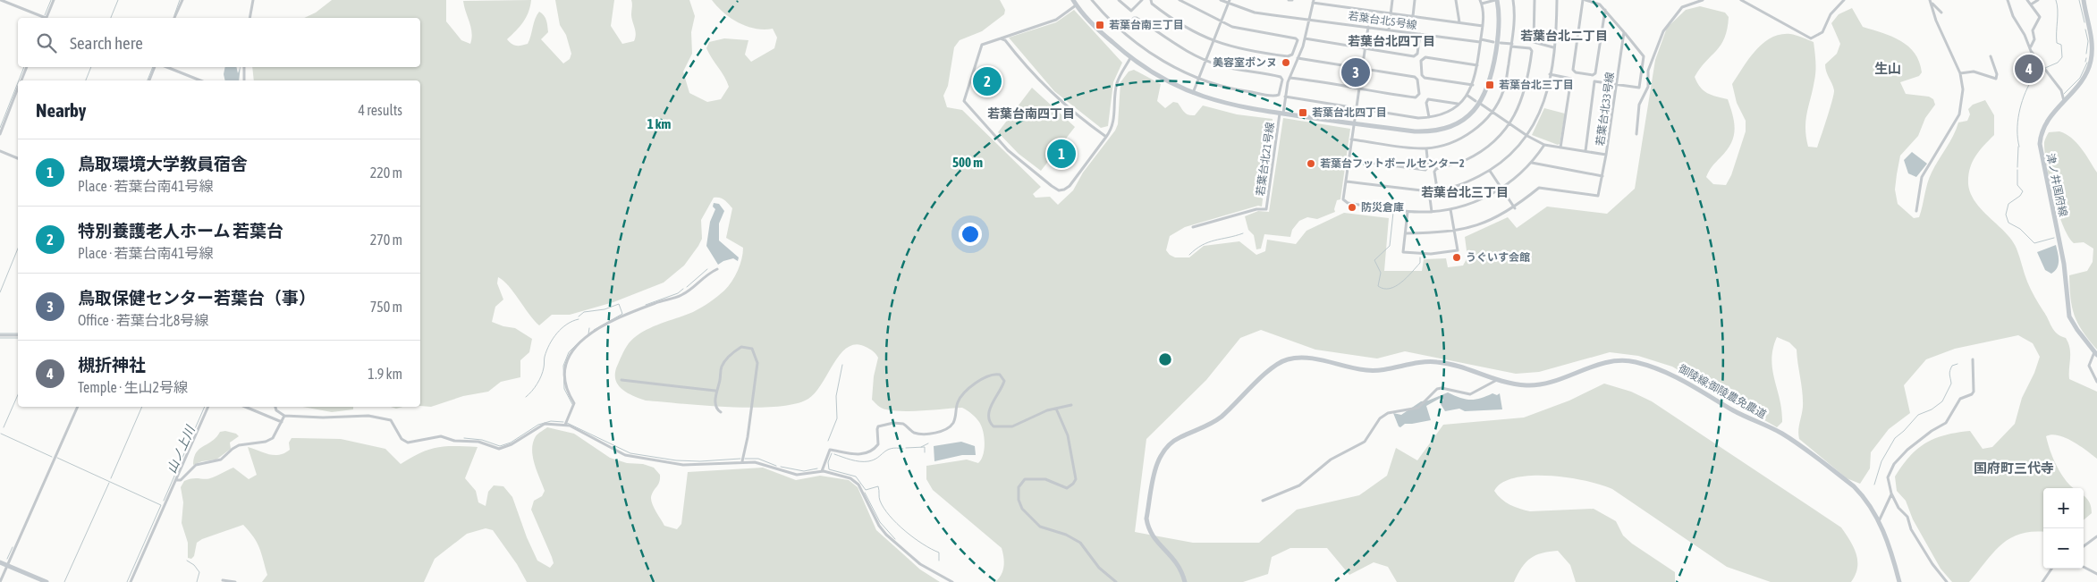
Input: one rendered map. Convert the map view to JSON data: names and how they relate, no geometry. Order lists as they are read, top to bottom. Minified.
{"streets":{"street":["若葉台北5号線","若葉台北33号線","若葉台北21号線","津ノ井国府線","御陵線;御陵農免農道"]},"districts":["若葉台北二丁目","若葉台北四丁目","生山","若葉台南四丁目","若葉台北三丁目","国府町三代寺"],"water":["山ノ上川"],"places":{"transit":["若葉台南三丁目","若葉台北三丁目","若葉台北四丁目"],"other":["美容室ボンヌ","若葉台フットボールセンター2","防災倉庫","うぐいす会館"]},"page":{"search":"Search here","pins":["4","3","2","1"],"heading":["Nearby","4 results"],"list":[{"mark":"1","name":"鳥取環境大学教員宿舎","note":"Place · 若葉台南41号線","value":"220 m"},{"mark":"2","name":"特別養護老人ホーム 若葉台","note":"Place · 若葉台南41号線","value":"270 m"},{"mark":"3","name":"鳥取保健センター若葉台（事）","note":"Office · 若葉台北8号線","value":"750 m"},{"mark":"4","name":"槻折神社","note":"Temple · 生山2号線","value":"1.9 km"}],"map_buttons":["+","−"]},"rings":["1 km","500 m"]}
